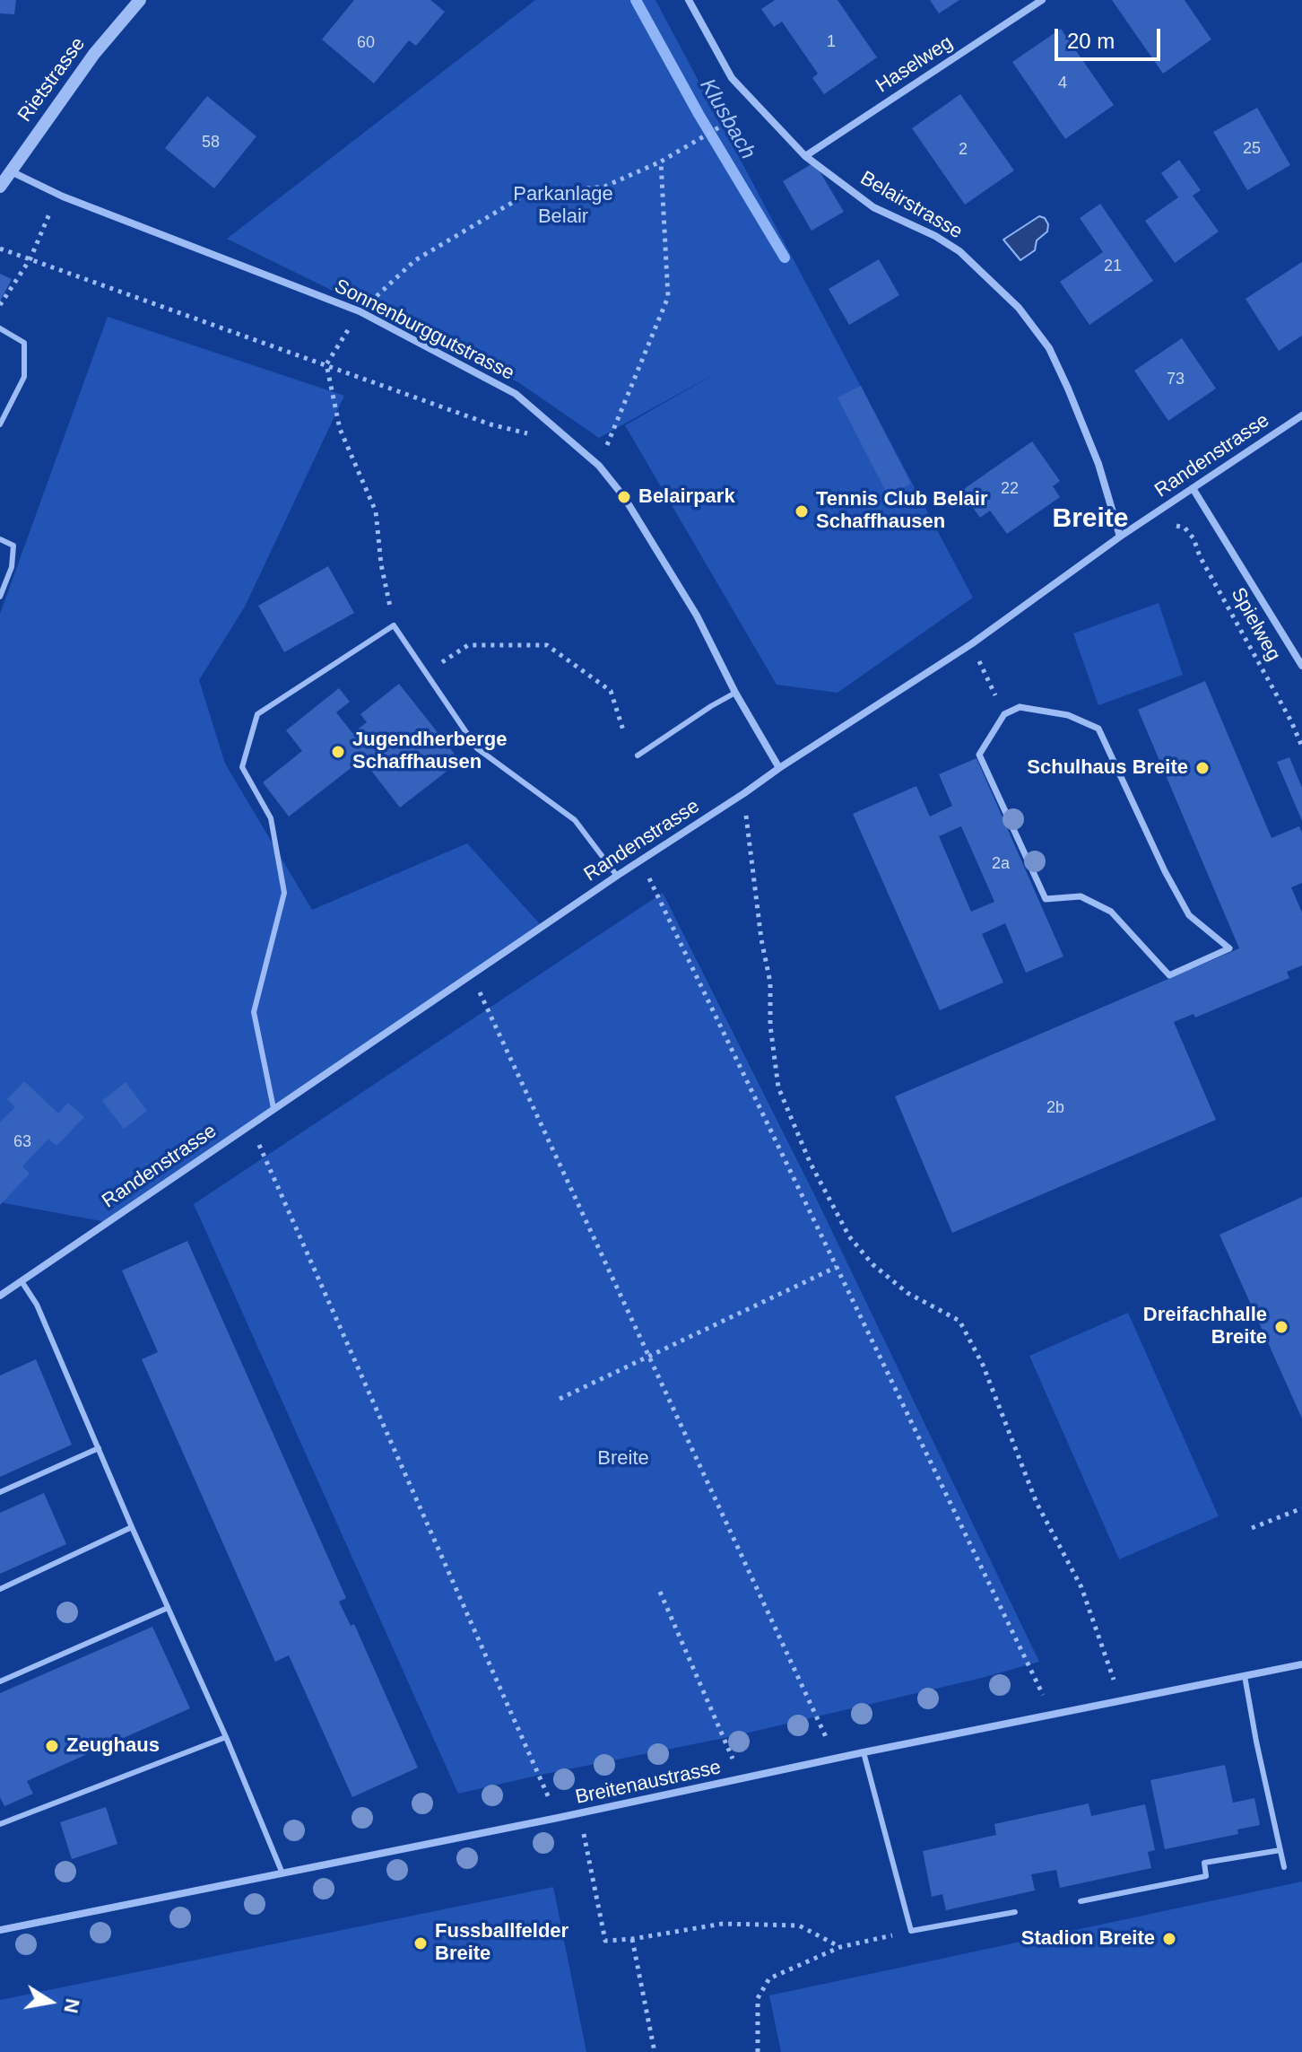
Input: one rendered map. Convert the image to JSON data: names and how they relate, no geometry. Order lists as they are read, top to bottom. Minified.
{"streets":{"street":["Haselweg","Rietstrasse","Belairstrasse","Sonnenburggutstrasse","Randenstrasse","Spielweg","Breitenaustrasse"]},"crossings":[["Haselweg","Belairstrasse"],["Rietstrasse","Sonnenburggutstrasse"],["Belairstrasse","Randenstrasse"],["Sonnenburggutstrasse","Randenstrasse"],["Randenstrasse","Spielweg"]],"districts":["Breite"],"water":["Klusbach"],"parks":["Parkanlage Belair","Breite"],"places":["Belairpark","Tennis Club Belair Schaffhausen","Jugendherberge Schaffhausen","Schulhaus Breite","Dreifachhalle Breite","Zeughaus","Stadion Breite","Fussballfelder Breite"],"house_numbers":["1","60","4","58","25","2","21","73","22","2a","2b","63"],"scale_bar":"20 m","north":"right"}
